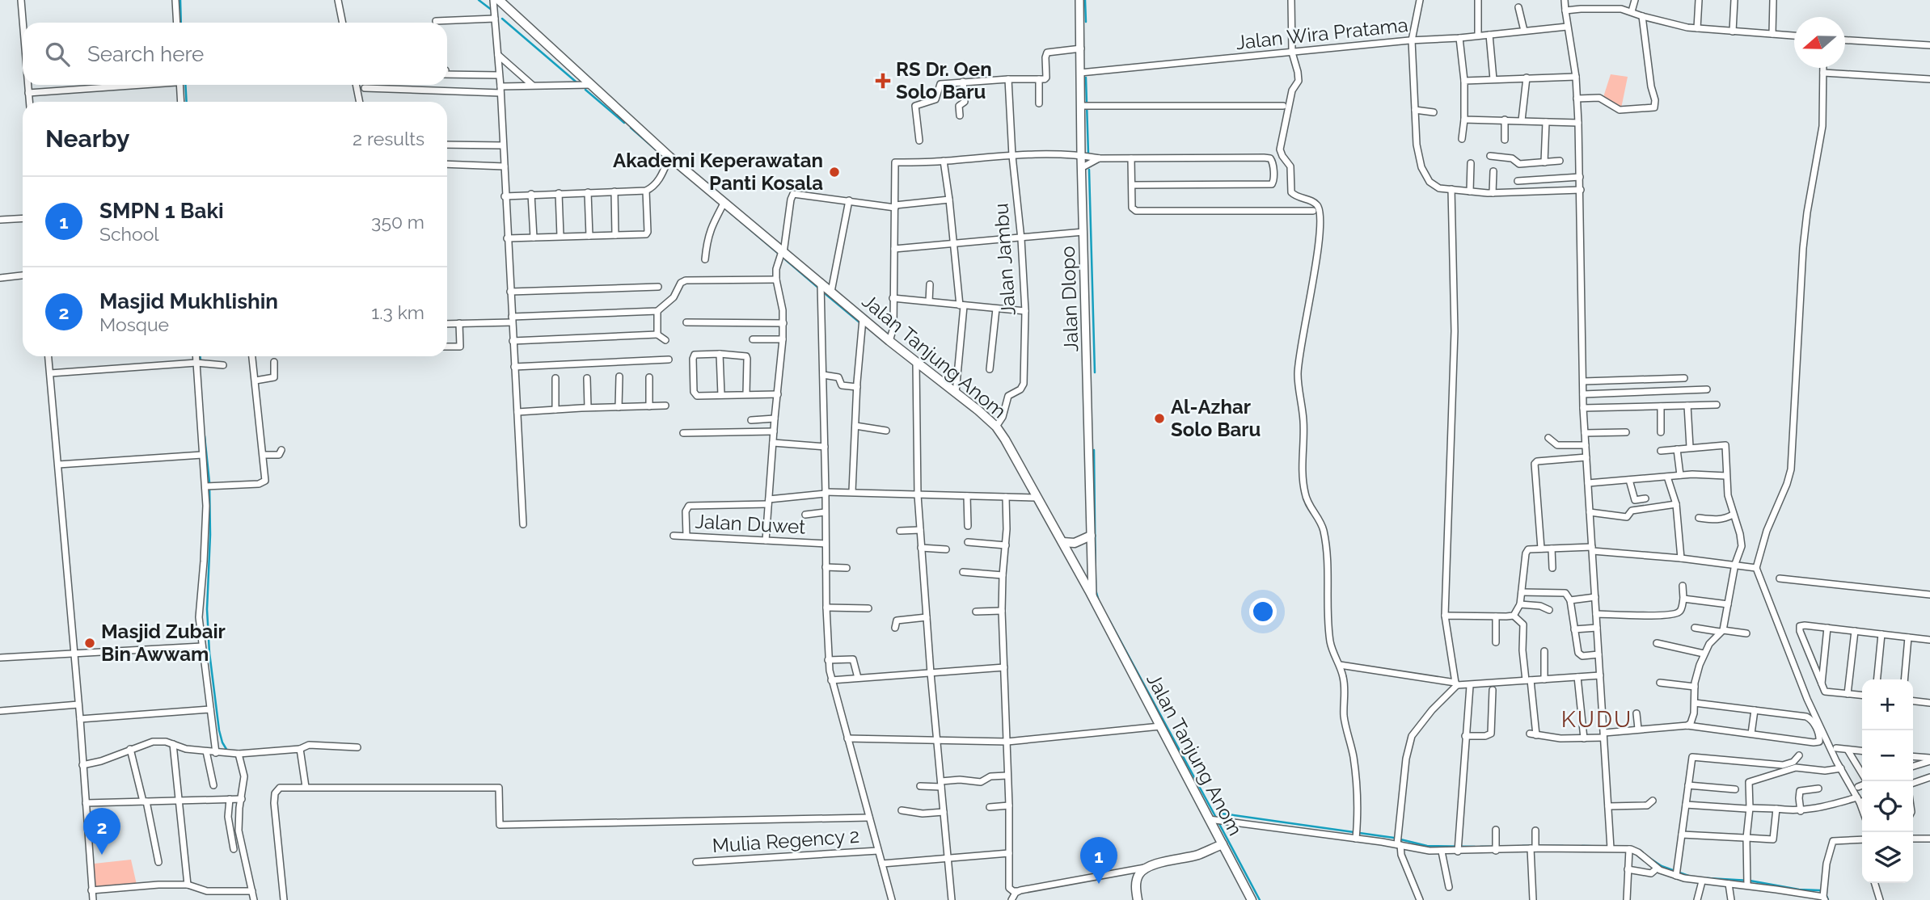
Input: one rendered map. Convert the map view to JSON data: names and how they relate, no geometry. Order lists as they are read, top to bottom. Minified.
{"streets":{"main road":["Jalan Tanjung Anom"],"street":["Jalan Wira Pratama","Jalan Jambu","Jalan Dlopo","Jalan Duwet","Mulia Regency 2"]},"crossings":[["Jalan Wira Pratama","Jalan Dlopo"],["Jalan Jambu","Jalan Tanjung Anom"],["Jalan Dlopo","Jalan Tanjung Anom"]],"districts":["KUDU"],"places":{"health":["RS Dr. Oen Solo Baru"],"other":["Akademi Keperawatan Panti Kosala","Al-Azhar Solo Baru","Masjid Zubair Bin Awwam"]},"north":"left","page":{"search":"Search here","heading":["Nearby","2 results"],"list":[{"mark":"1","name":"SMPN 1 Baki","note":"School","value":"350 m"},{"mark":"2","name":"Masjid Mukhlishin","note":"Mosque","value":"1.3 km"}],"map_buttons":["+","−"],"pins":["2","1"]}}
